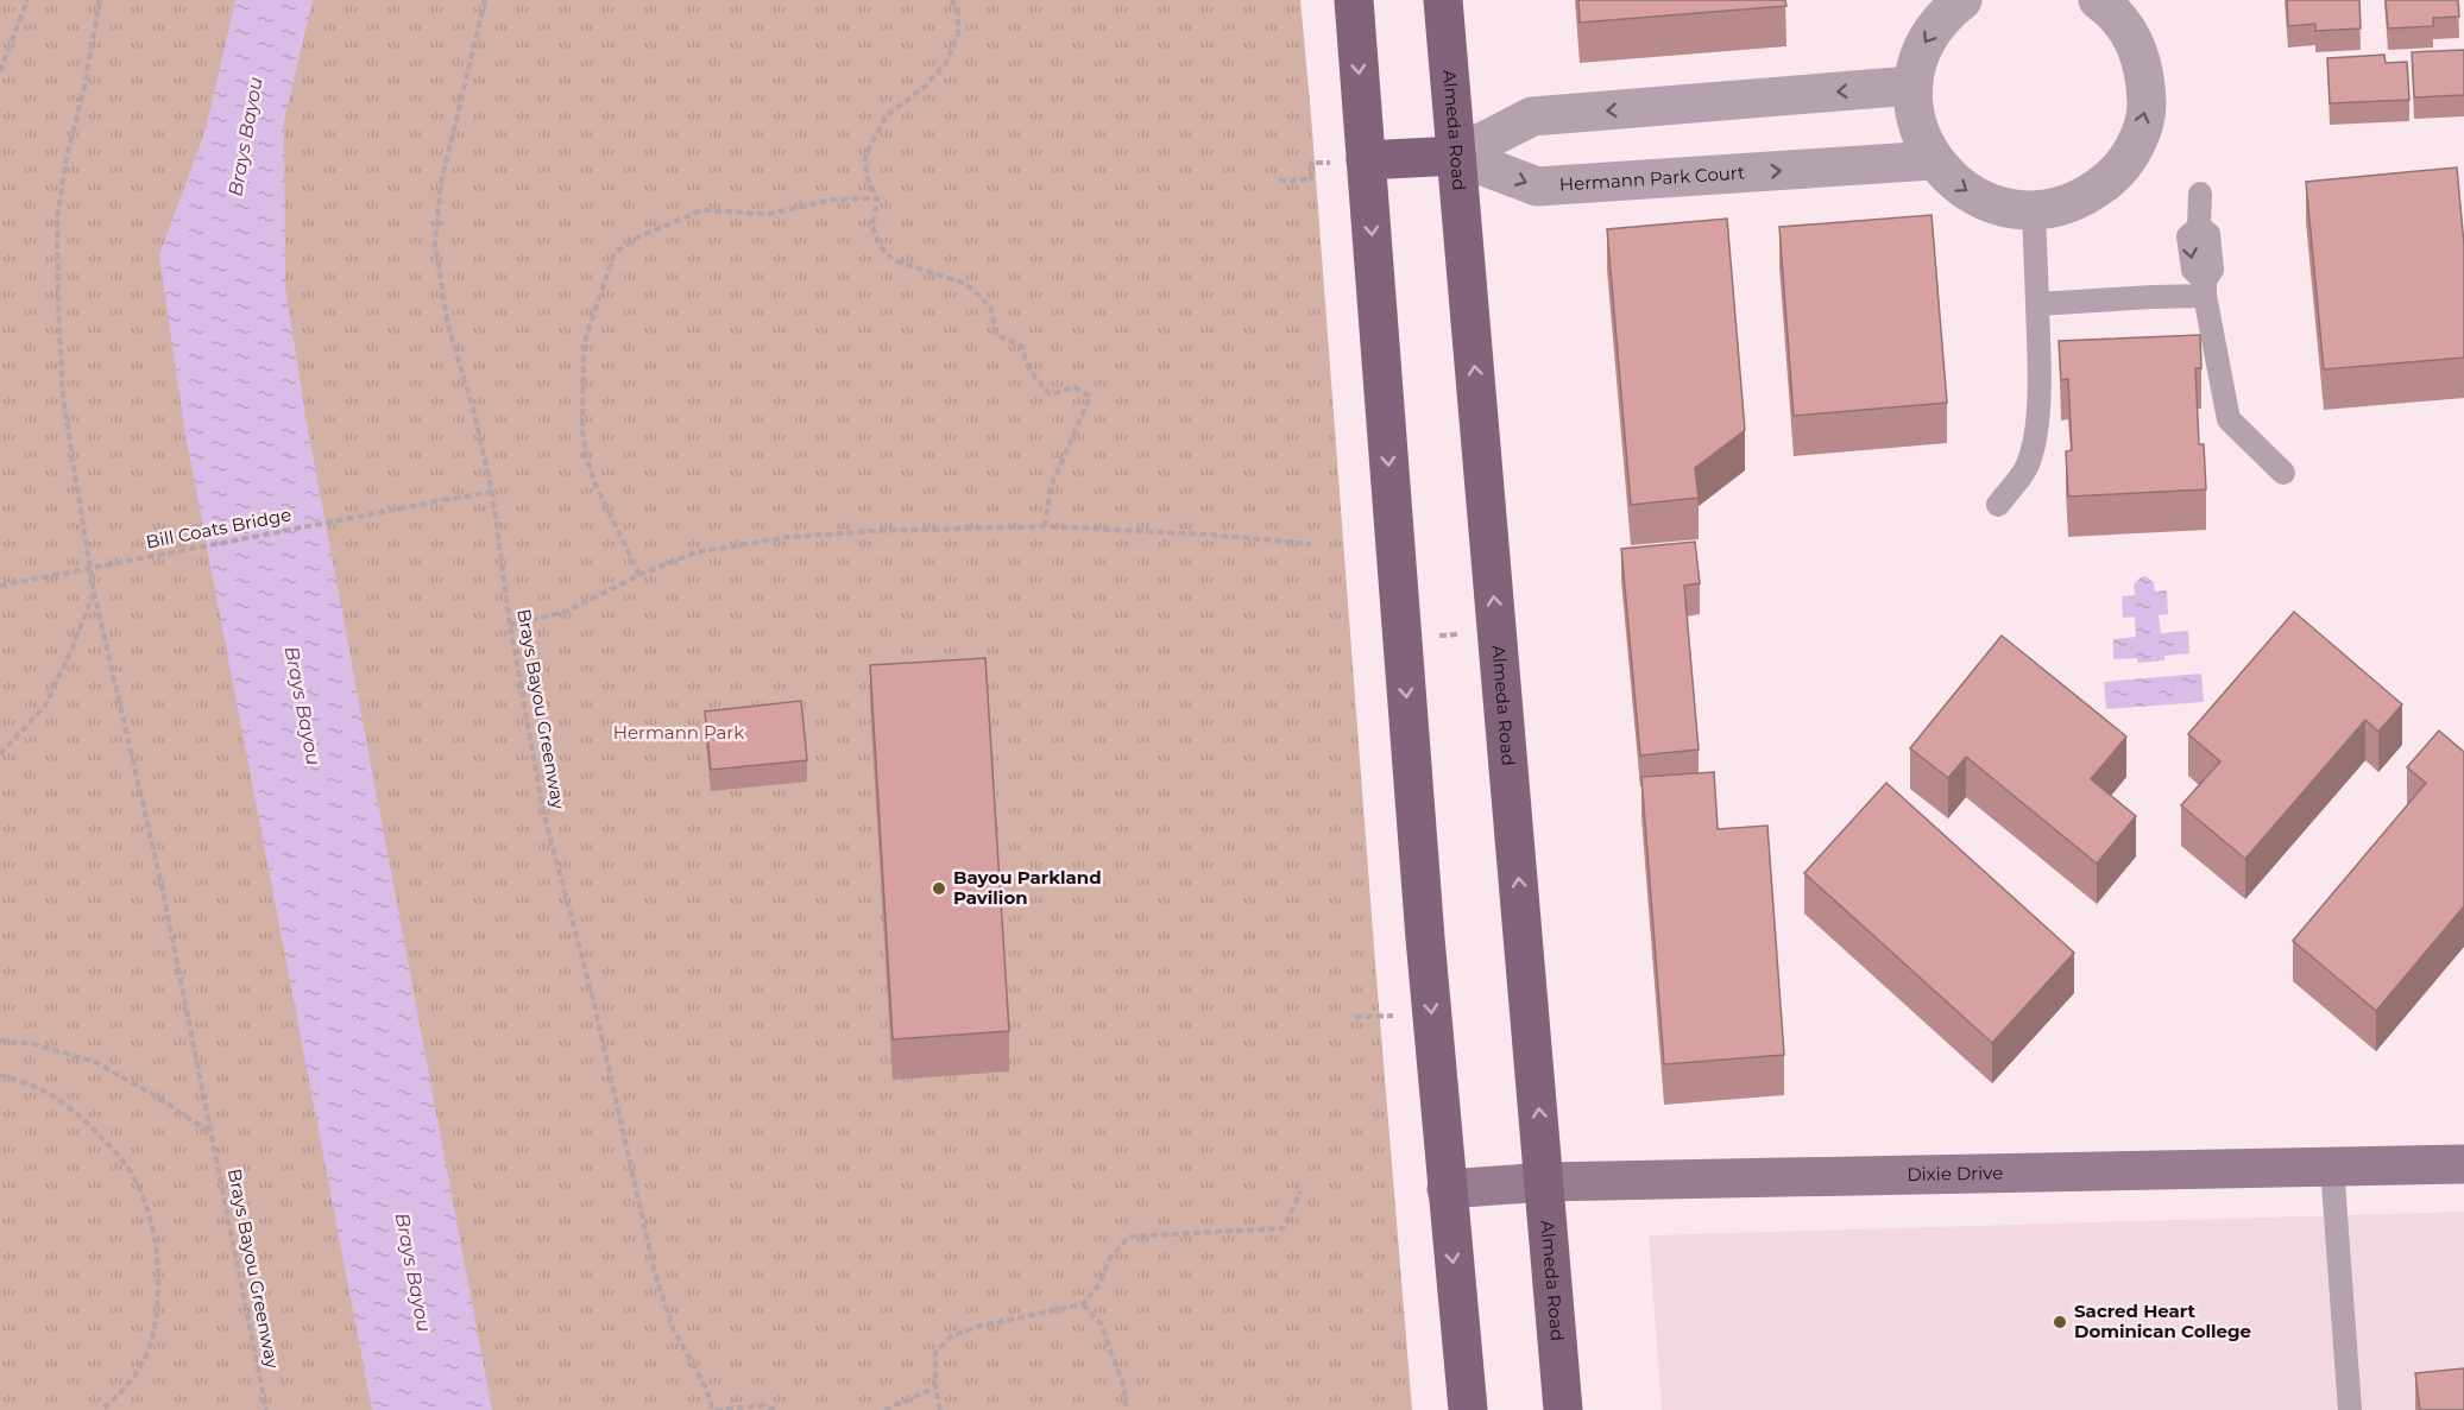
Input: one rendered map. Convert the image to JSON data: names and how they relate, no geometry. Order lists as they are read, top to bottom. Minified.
{"streets":{"main road":["Almeda Road"],"street":["Hermann Park Court","Dixie Drive"],"path":["Bill Coats Bridge","Brays Bayou Greenway"]},"crossings":[["Almeda Road","Hermann Park Court"],["Almeda Road","Dixie Drive"],["Bill Coats Bridge","Brays Bayou Greenway"]],"water":["Brays Bayou"],"parks":["Hermann Park"],"places":["Bayou Parkland Pavilion","Sacred Heart Dominican College"]}
